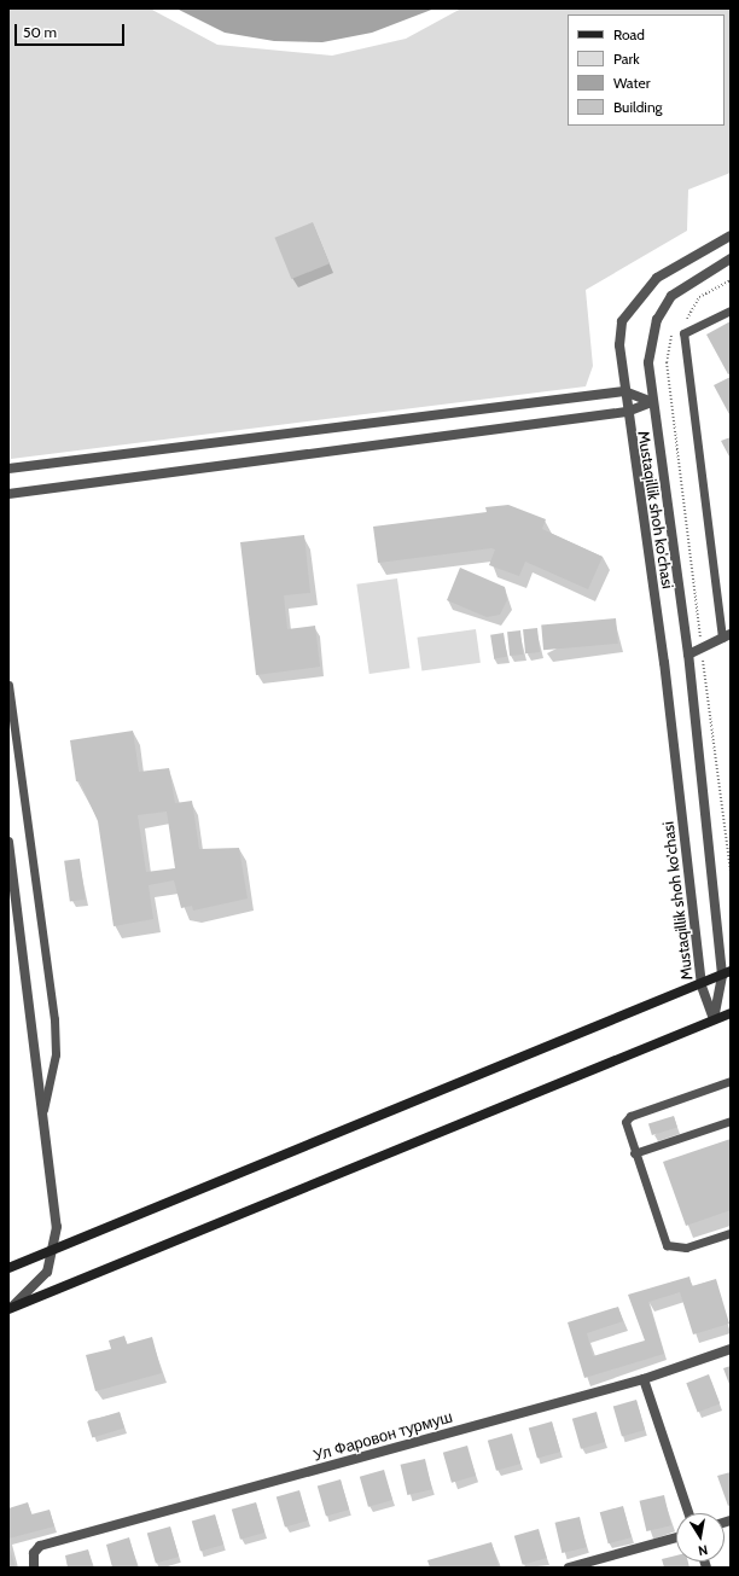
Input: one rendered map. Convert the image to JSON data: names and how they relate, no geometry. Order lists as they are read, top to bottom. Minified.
{"streets":{"street":["Mustaqillik shoh ko'chasi","Ул Фаровон турмуш"]},"legend":["Road","Park","Water","Building"],"scale_bar":"50 m","north":"bottom"}
